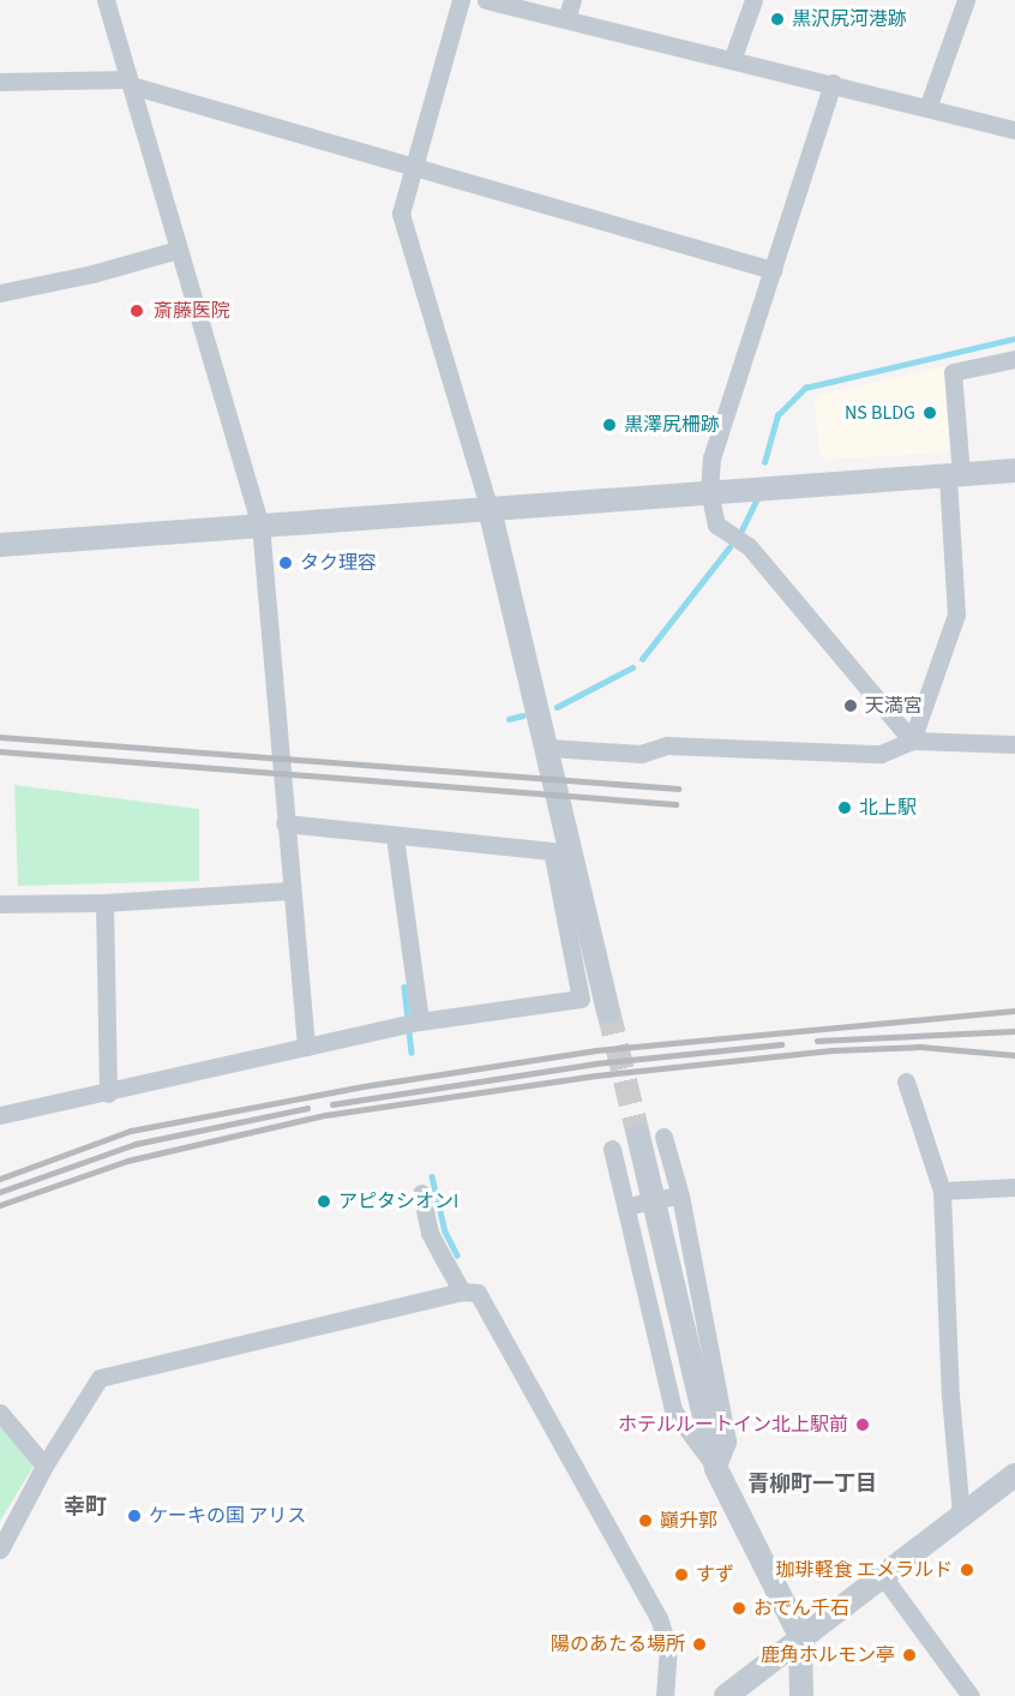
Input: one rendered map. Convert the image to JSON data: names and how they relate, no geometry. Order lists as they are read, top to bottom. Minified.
{"districts":["青柳町一丁目","幸町"],"places":["黒沢尻河港跡","斎藤医院","NS BLDG","黒澤尻柵跡","タク理容","天満宮","北上駅","アピタシオンI","ホテルルートイン北上駅前","ケーキの国 アリス","巓升郭","珈琲軽食 エメラルド","すず","おでん千石","陽のあたる場所","鹿角ホルモン亭"]}
